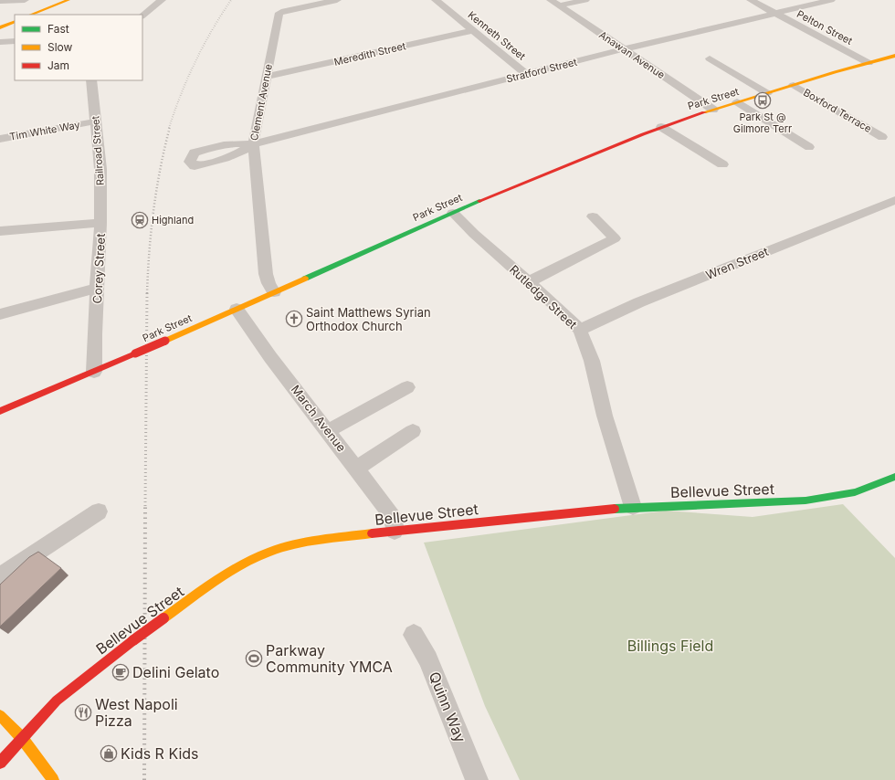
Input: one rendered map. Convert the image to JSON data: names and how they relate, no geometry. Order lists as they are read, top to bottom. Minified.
{"streets":{"street":["Pelton Street","Kenneth Street","Meredith Street","Anawan Avenue","Stratford Street","Park Street","Clement Avenue","Boxford Terrace","Tim White Way","Railroad Street","Wren Street","Corey Street","Rutledge Street","March Avenue","Bellevue Street","Quinn Way"]},"crossings":[["Pelton Street","Stratford Street"],["Pelton Street","Park Street"],["Kenneth Street","Meredith Street"],["Kenneth Street","Stratford Street"],["Meredith Street","Clement Avenue"],["Anawan Avenue","Stratford Street"],["Anawan Avenue","Park Street"],["Stratford Street","Clement Avenue"],["Park Street","Clement Avenue"],["Park Street","Boxford Terrace"],["Park Street","Corey Street"],["Park Street","Rutledge Street"],["Park Street","March Avenue"],["Railroad Street","Corey Street"],["Wren Street","Rutledge Street"],["Rutledge Street","Bellevue Street"],["March Avenue","Bellevue Street"]],"parks":["Billings Field"],"places":{"bus stop":["Park St @ Gilmore Terr"],"station":["Highland"],"church":["Saint Matthews Syrian Orthodox Church"],"sports":["Parkway Community YMCA"],"cafe":["Delini Gelato"],"restaurant":["West Napoli Pizza"],"shop":["Kids R Kids"]},"legend":["Fast","Slow","Jam"]}
